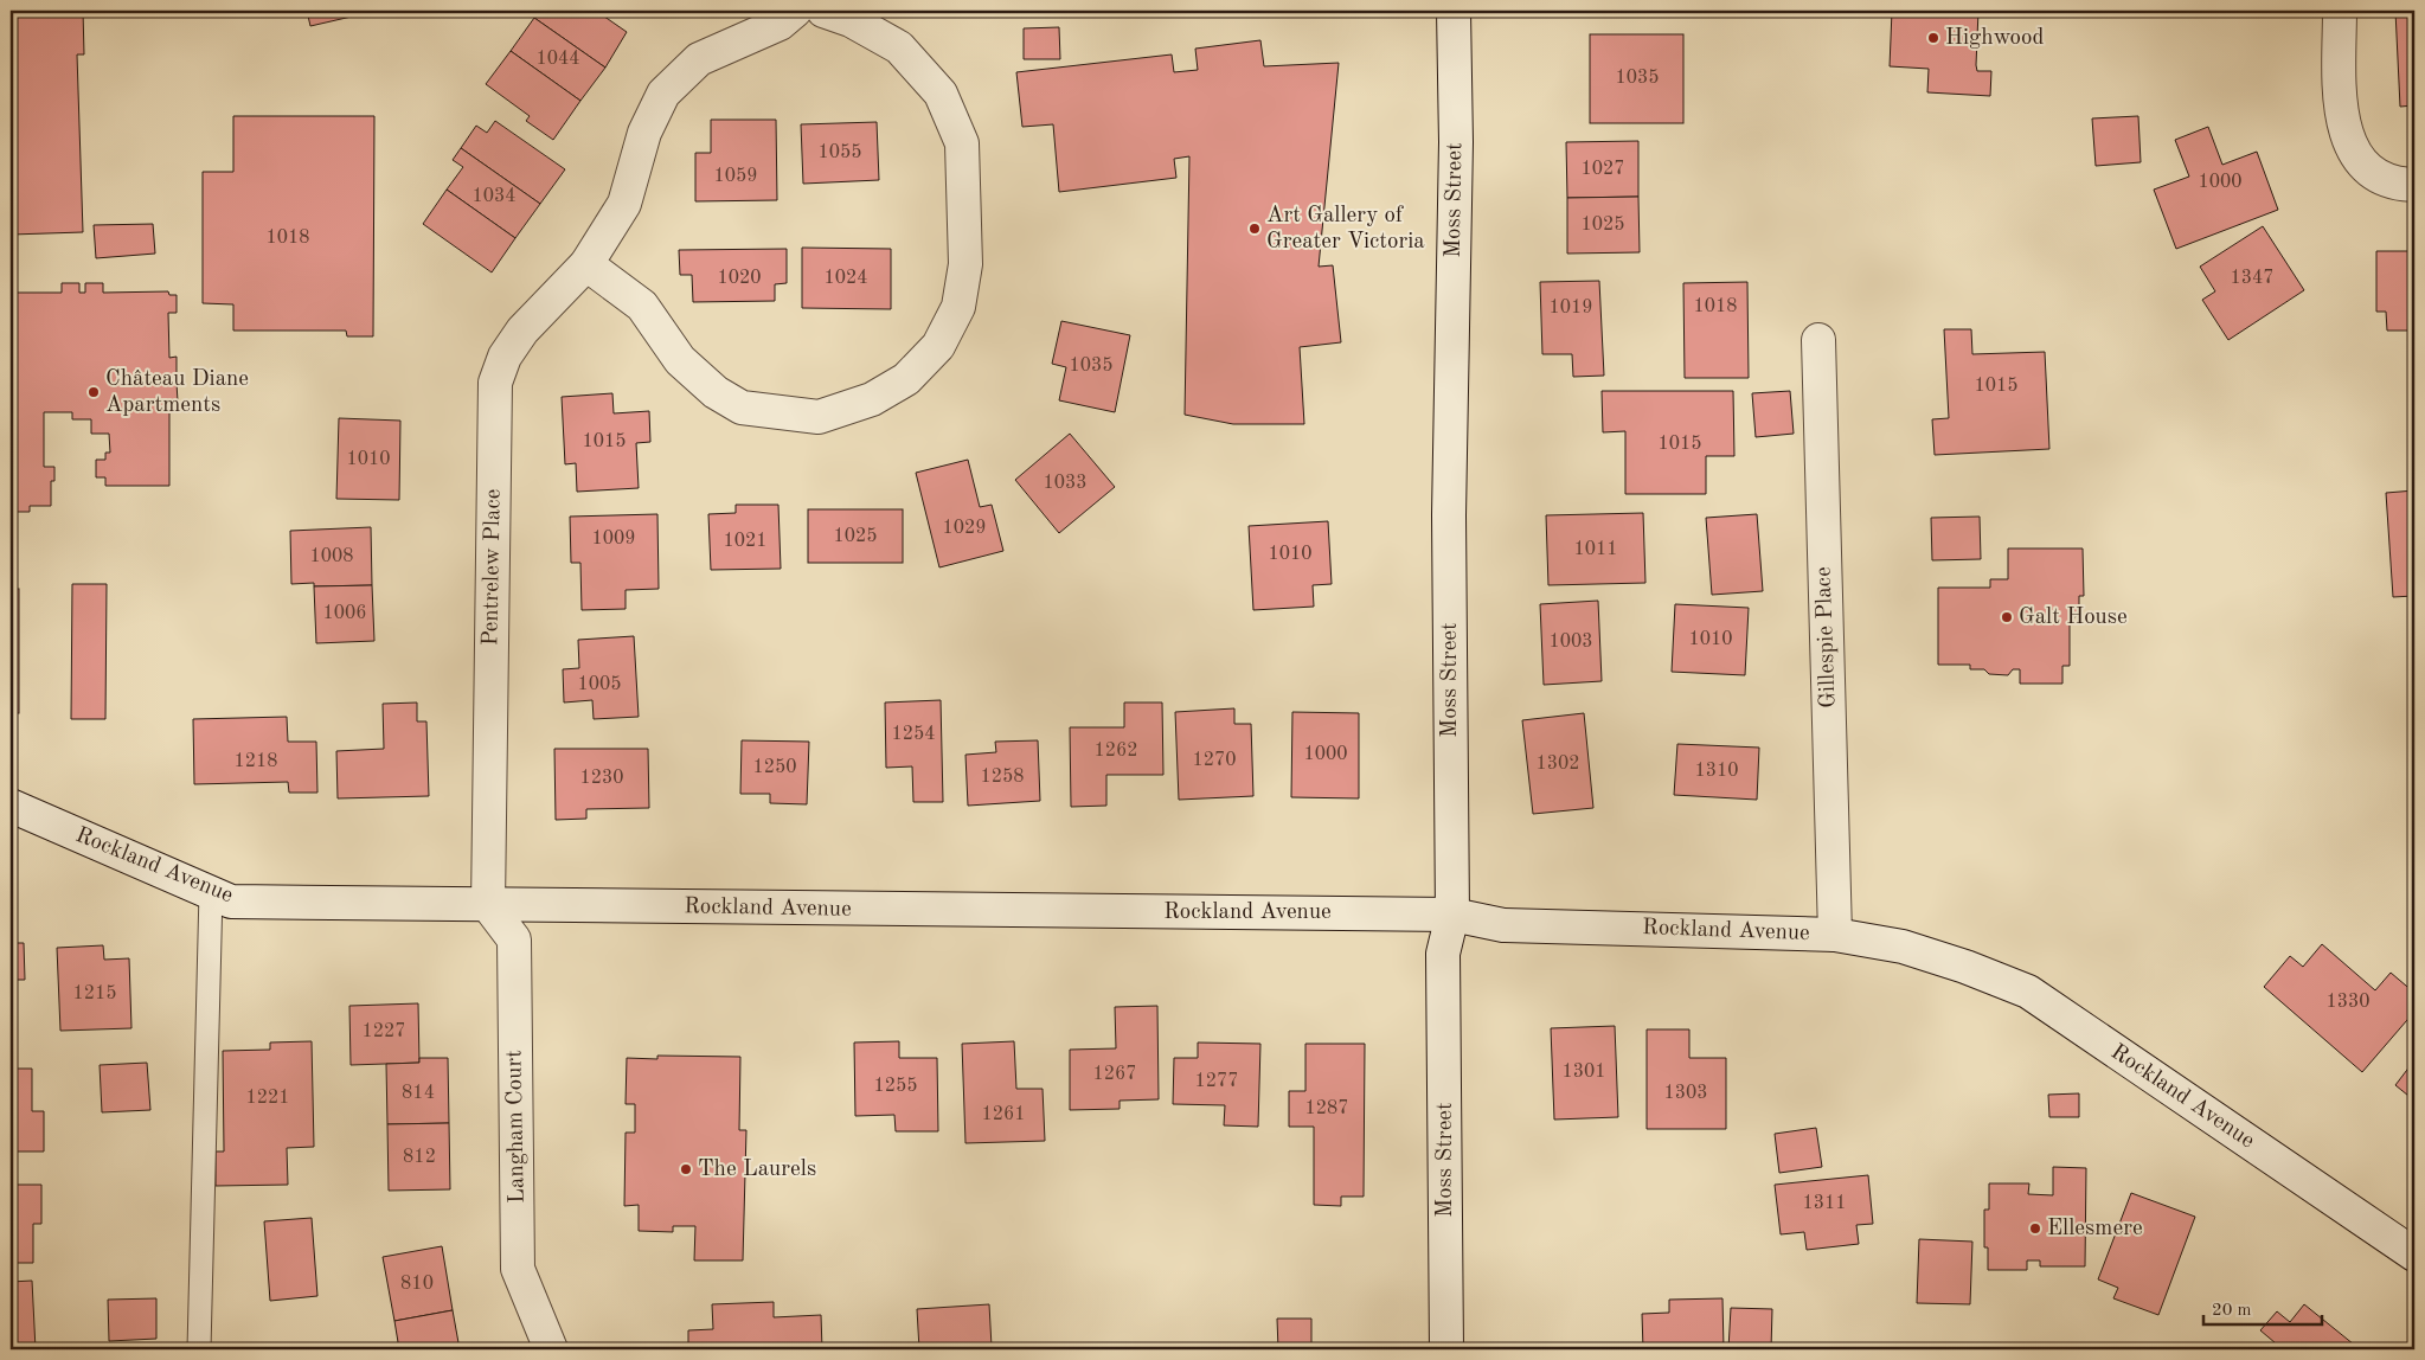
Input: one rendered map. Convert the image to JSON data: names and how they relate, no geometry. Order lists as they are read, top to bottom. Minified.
{"streets":{"street":["Moss Street","Pentrelew Place","Gillespie Place","Rockland Avenue","Langham Court"]},"crossings":[["Moss Street","Rockland Avenue"],["Pentrelew Place","Rockland Avenue"],["Pentrelew Place","Langham Court"],["Gillespie Place","Rockland Avenue"],["Rockland Avenue","Langham Court"]],"places":["Highwood","Art Gallery of Greater Victoria","Château Diane Apartments","Galt House","The Laurels","Ellesmere"],"house_numbers":["1044","1035","1055","1027","1059","1000","1034","1025","1018","1020","1024","1347","1018","1019","1035","1015","1015","1015","1010","1033","1029","1025","1009","1021","1011","1010","1008","1006","1010","1003","1005","1254","1262","1000","1270","1218","1302","1250","1310","1258","1230","1215","1330","1227","1301","1267","1277","1255","814","1303","1221","1287","1261","812","1311","810"],"scale_bar":"20 m"}
